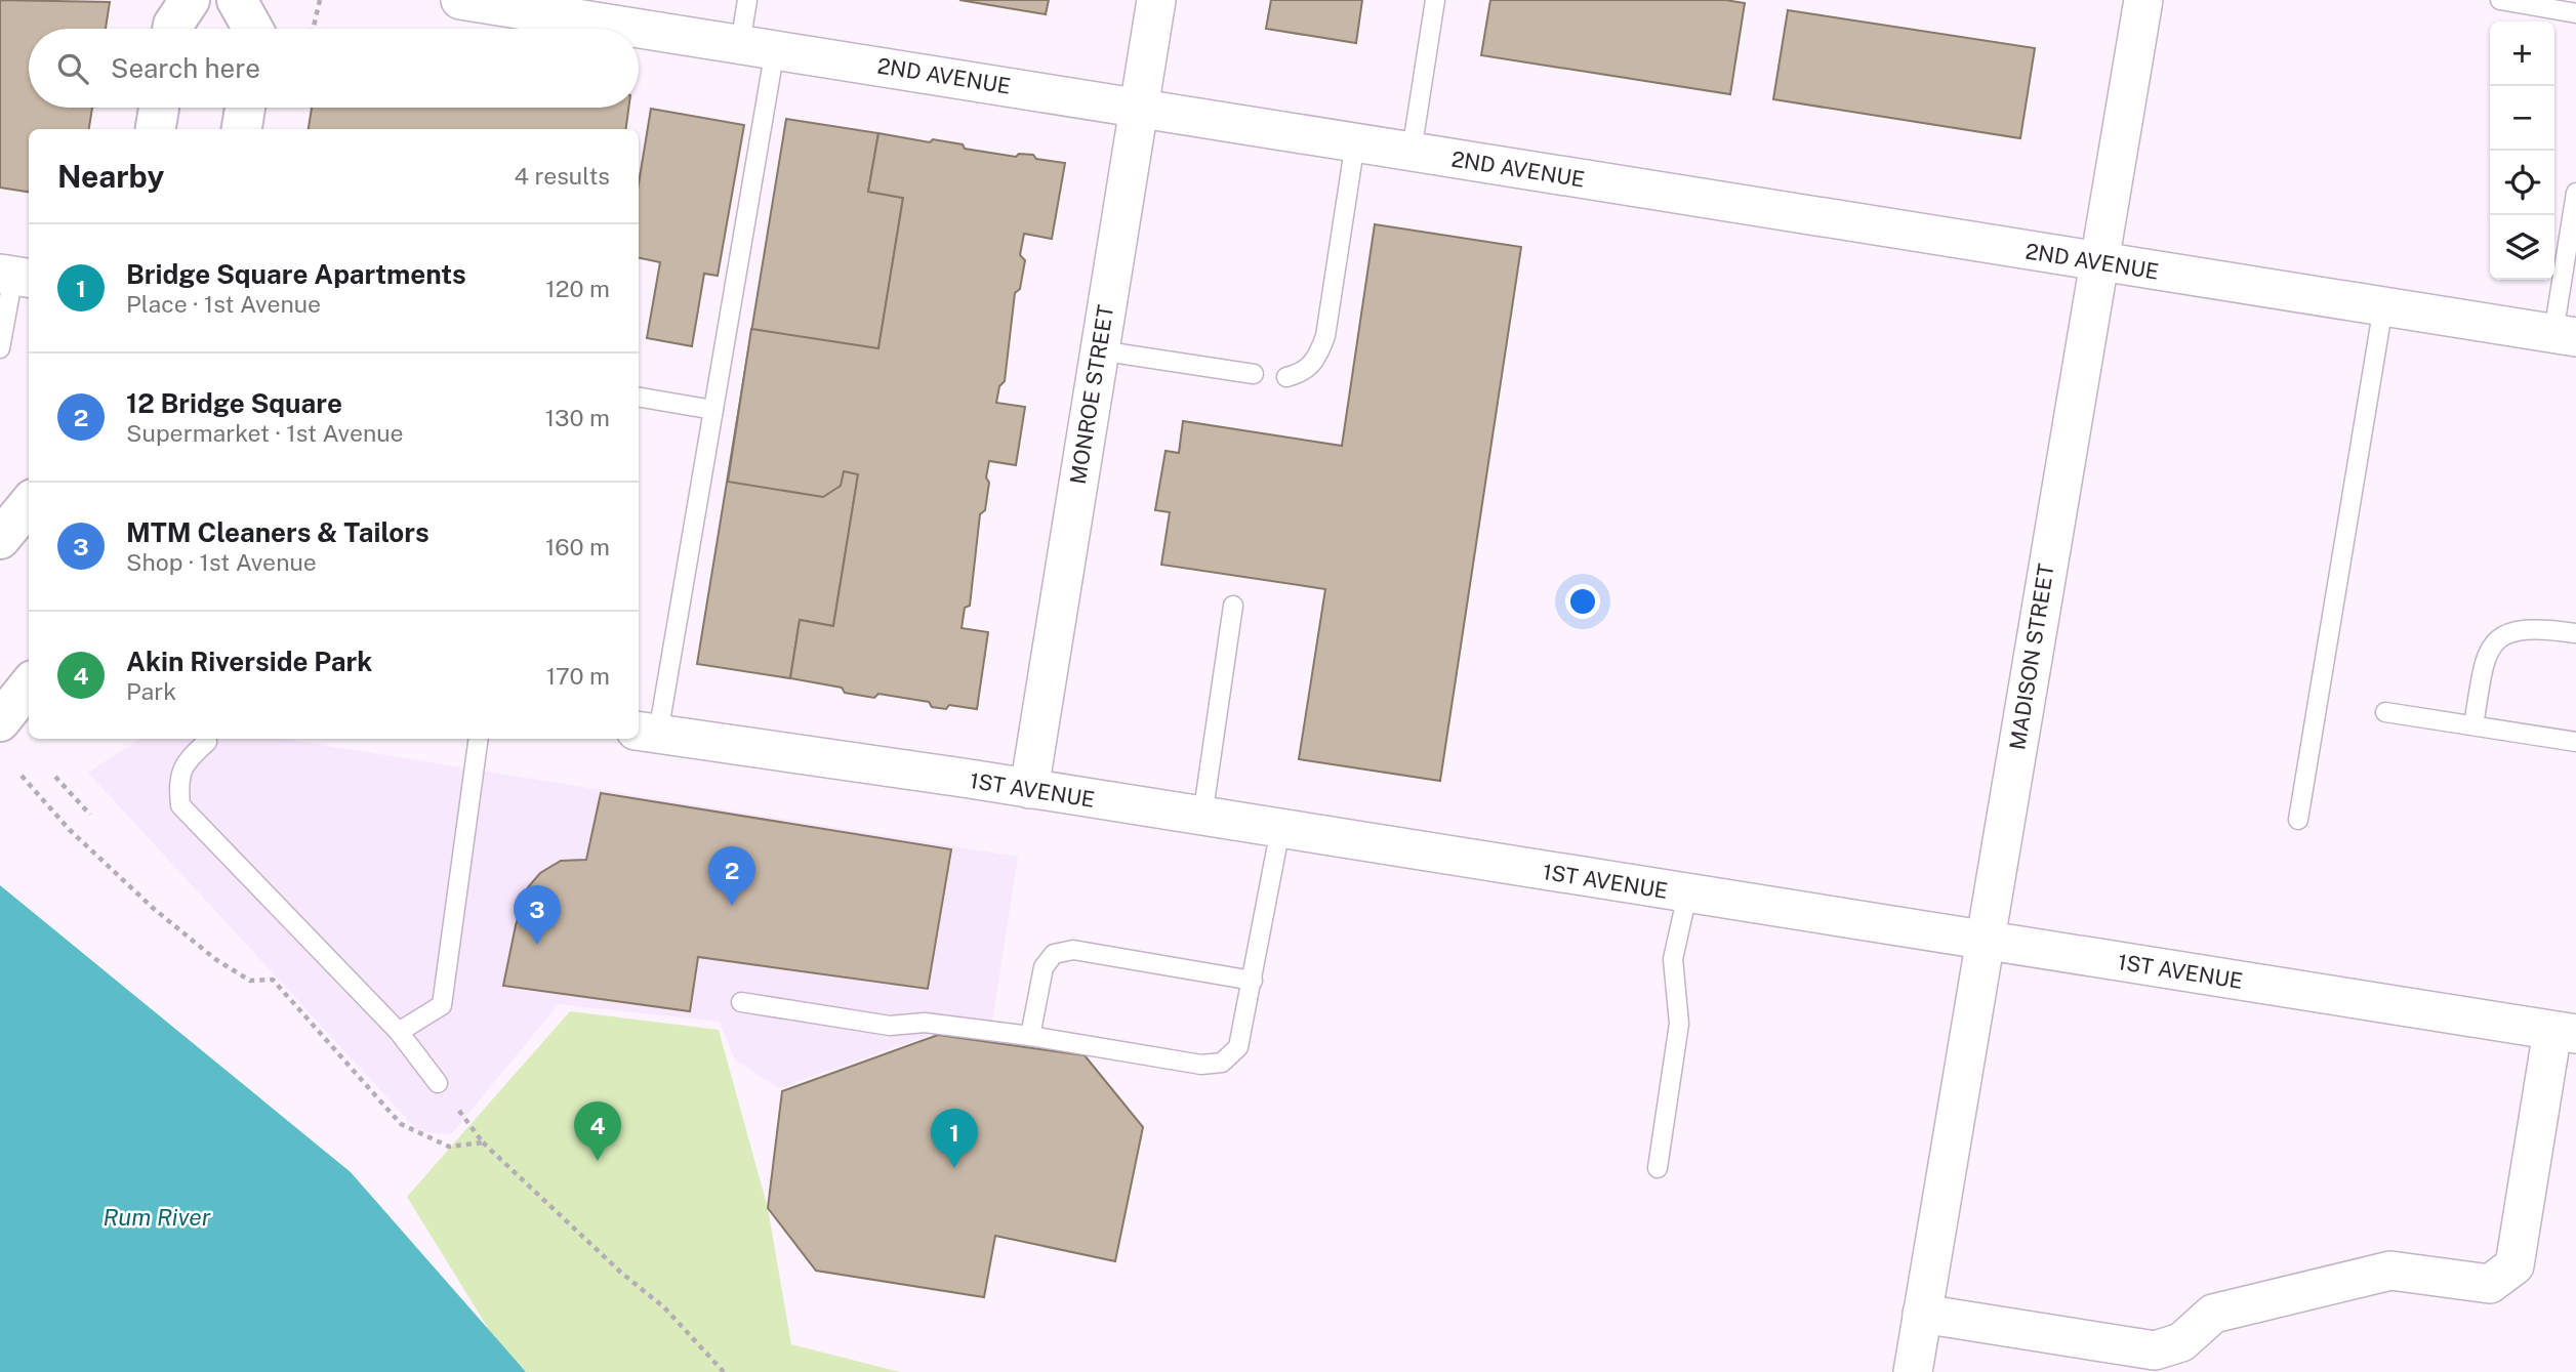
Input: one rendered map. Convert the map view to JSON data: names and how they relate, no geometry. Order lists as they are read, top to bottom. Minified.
{"streets":{"street":["2ND AVENUE","MONROE STREET","MADISON STREET","1ST AVENUE"]},"crossings":[["2ND AVENUE","MONROE STREET"],["2ND AVENUE","MADISON STREET"],["MONROE STREET","1ST AVENUE"],["MADISON STREET","1ST AVENUE"]],"water":["Rum River"],"page":{"map_buttons":["+","−"],"search":"Search here","heading":["Nearby","4 results"],"list":[{"mark":"1","name":"Bridge Square Apartments","note":"Place · 1st Avenue","value":"120 m"},{"mark":"2","name":"12 Bridge Square","note":"Supermarket · 1st Avenue","value":"130 m"},{"mark":"3","name":"MTM Cleaners & Tailors","note":"Shop · 1st Avenue","value":"160 m"},{"mark":"4","name":"Akin Riverside Park","note":"Park","value":"170 m"}],"pins":["2","3","4","1"]}}
